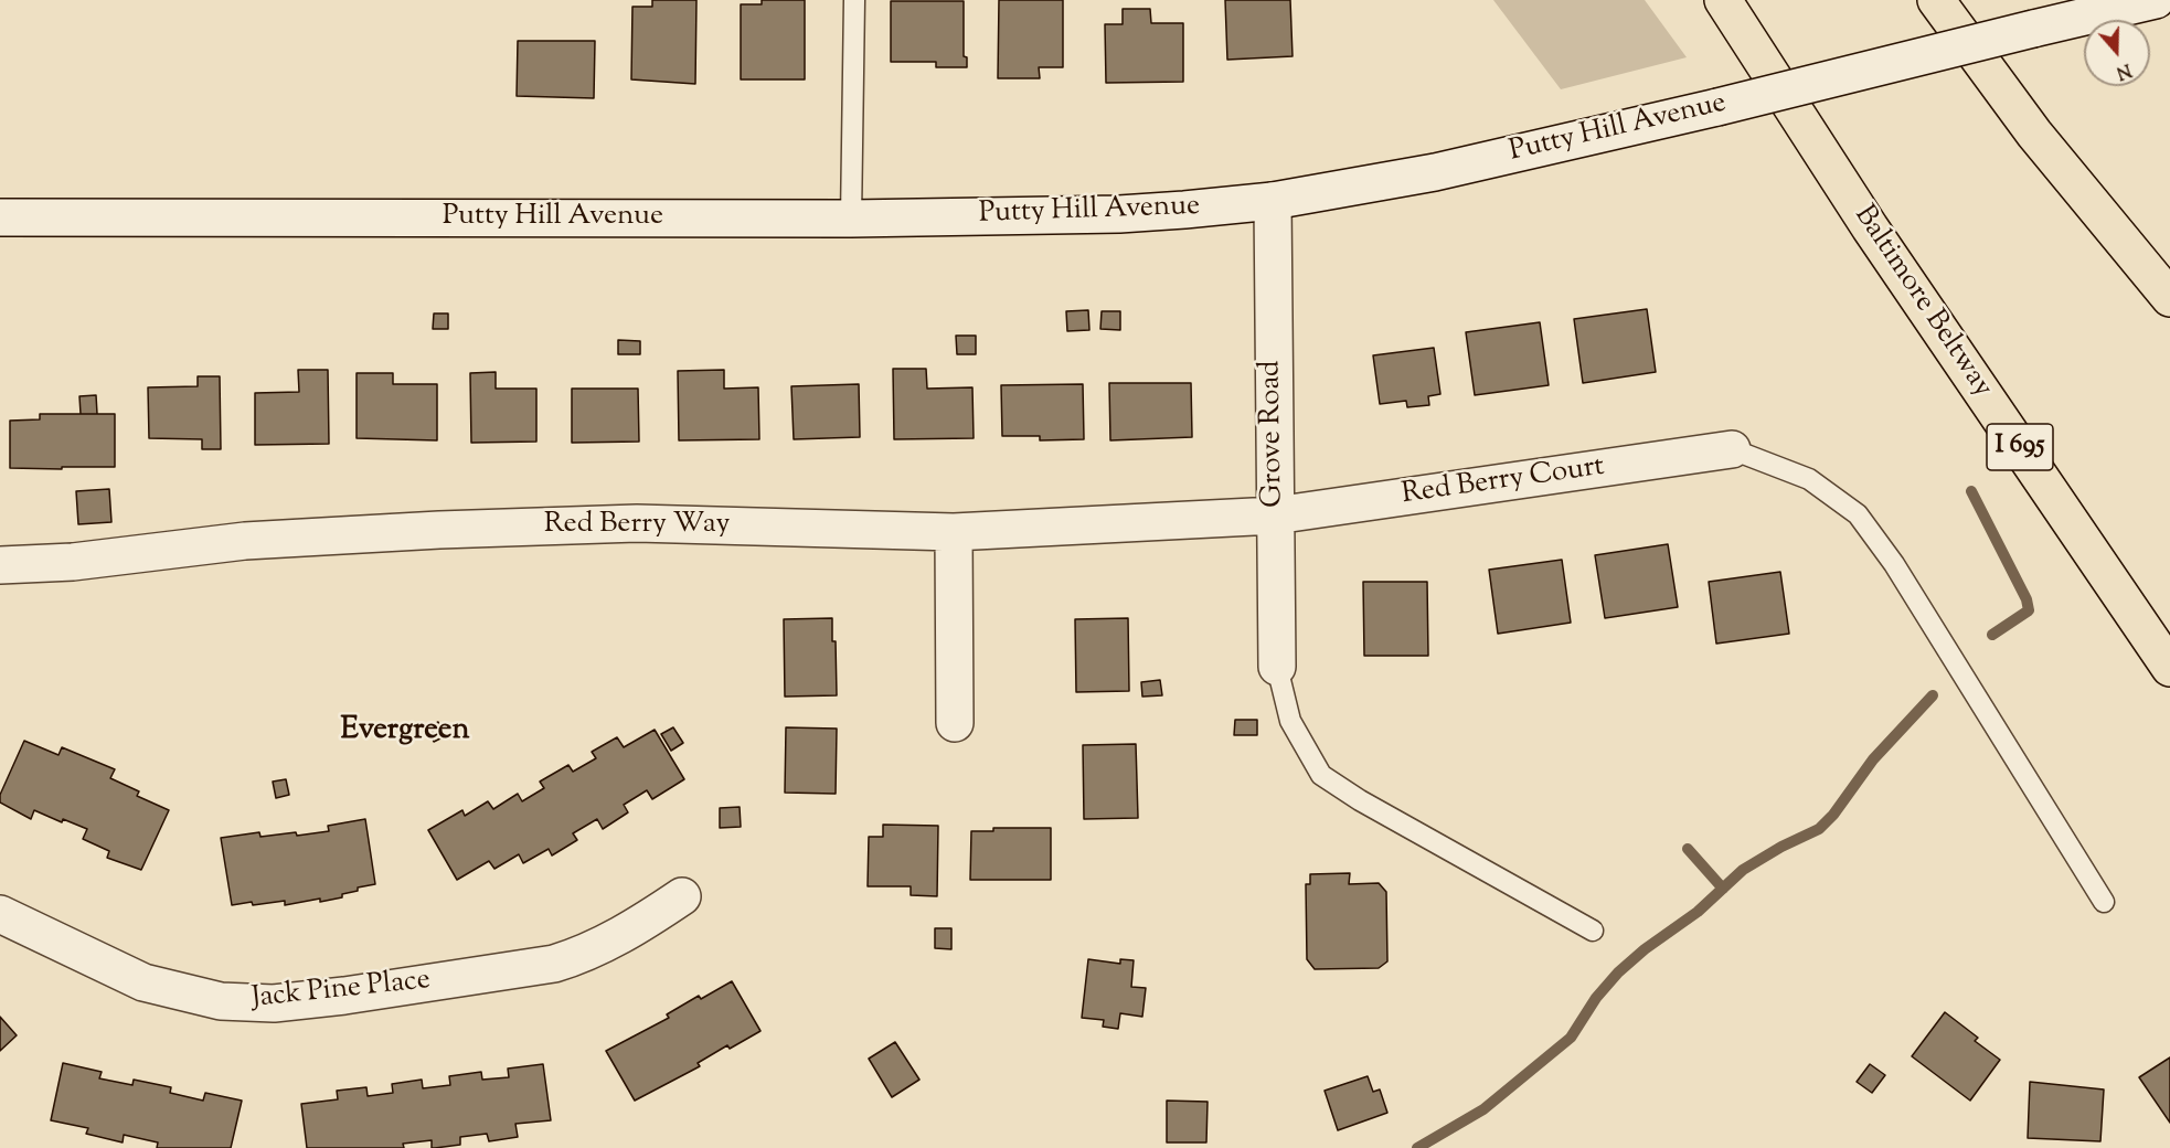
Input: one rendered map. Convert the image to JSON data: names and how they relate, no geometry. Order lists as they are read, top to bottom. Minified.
{"streets":{"highway":["Baltimore Beltway","I 695"],"street":["Putty Hill Avenue","Grove Road","Red Berry Court","Red Berry Way","Jack Pine Place"]},"crossings":[["Putty Hill Avenue","Grove Road"],["Grove Road","Red Berry Court"],["Grove Road","Red Berry Way"],["Red Berry Court","Red Berry Way"]],"districts":["Evergreen"],"north":"bottom"}
